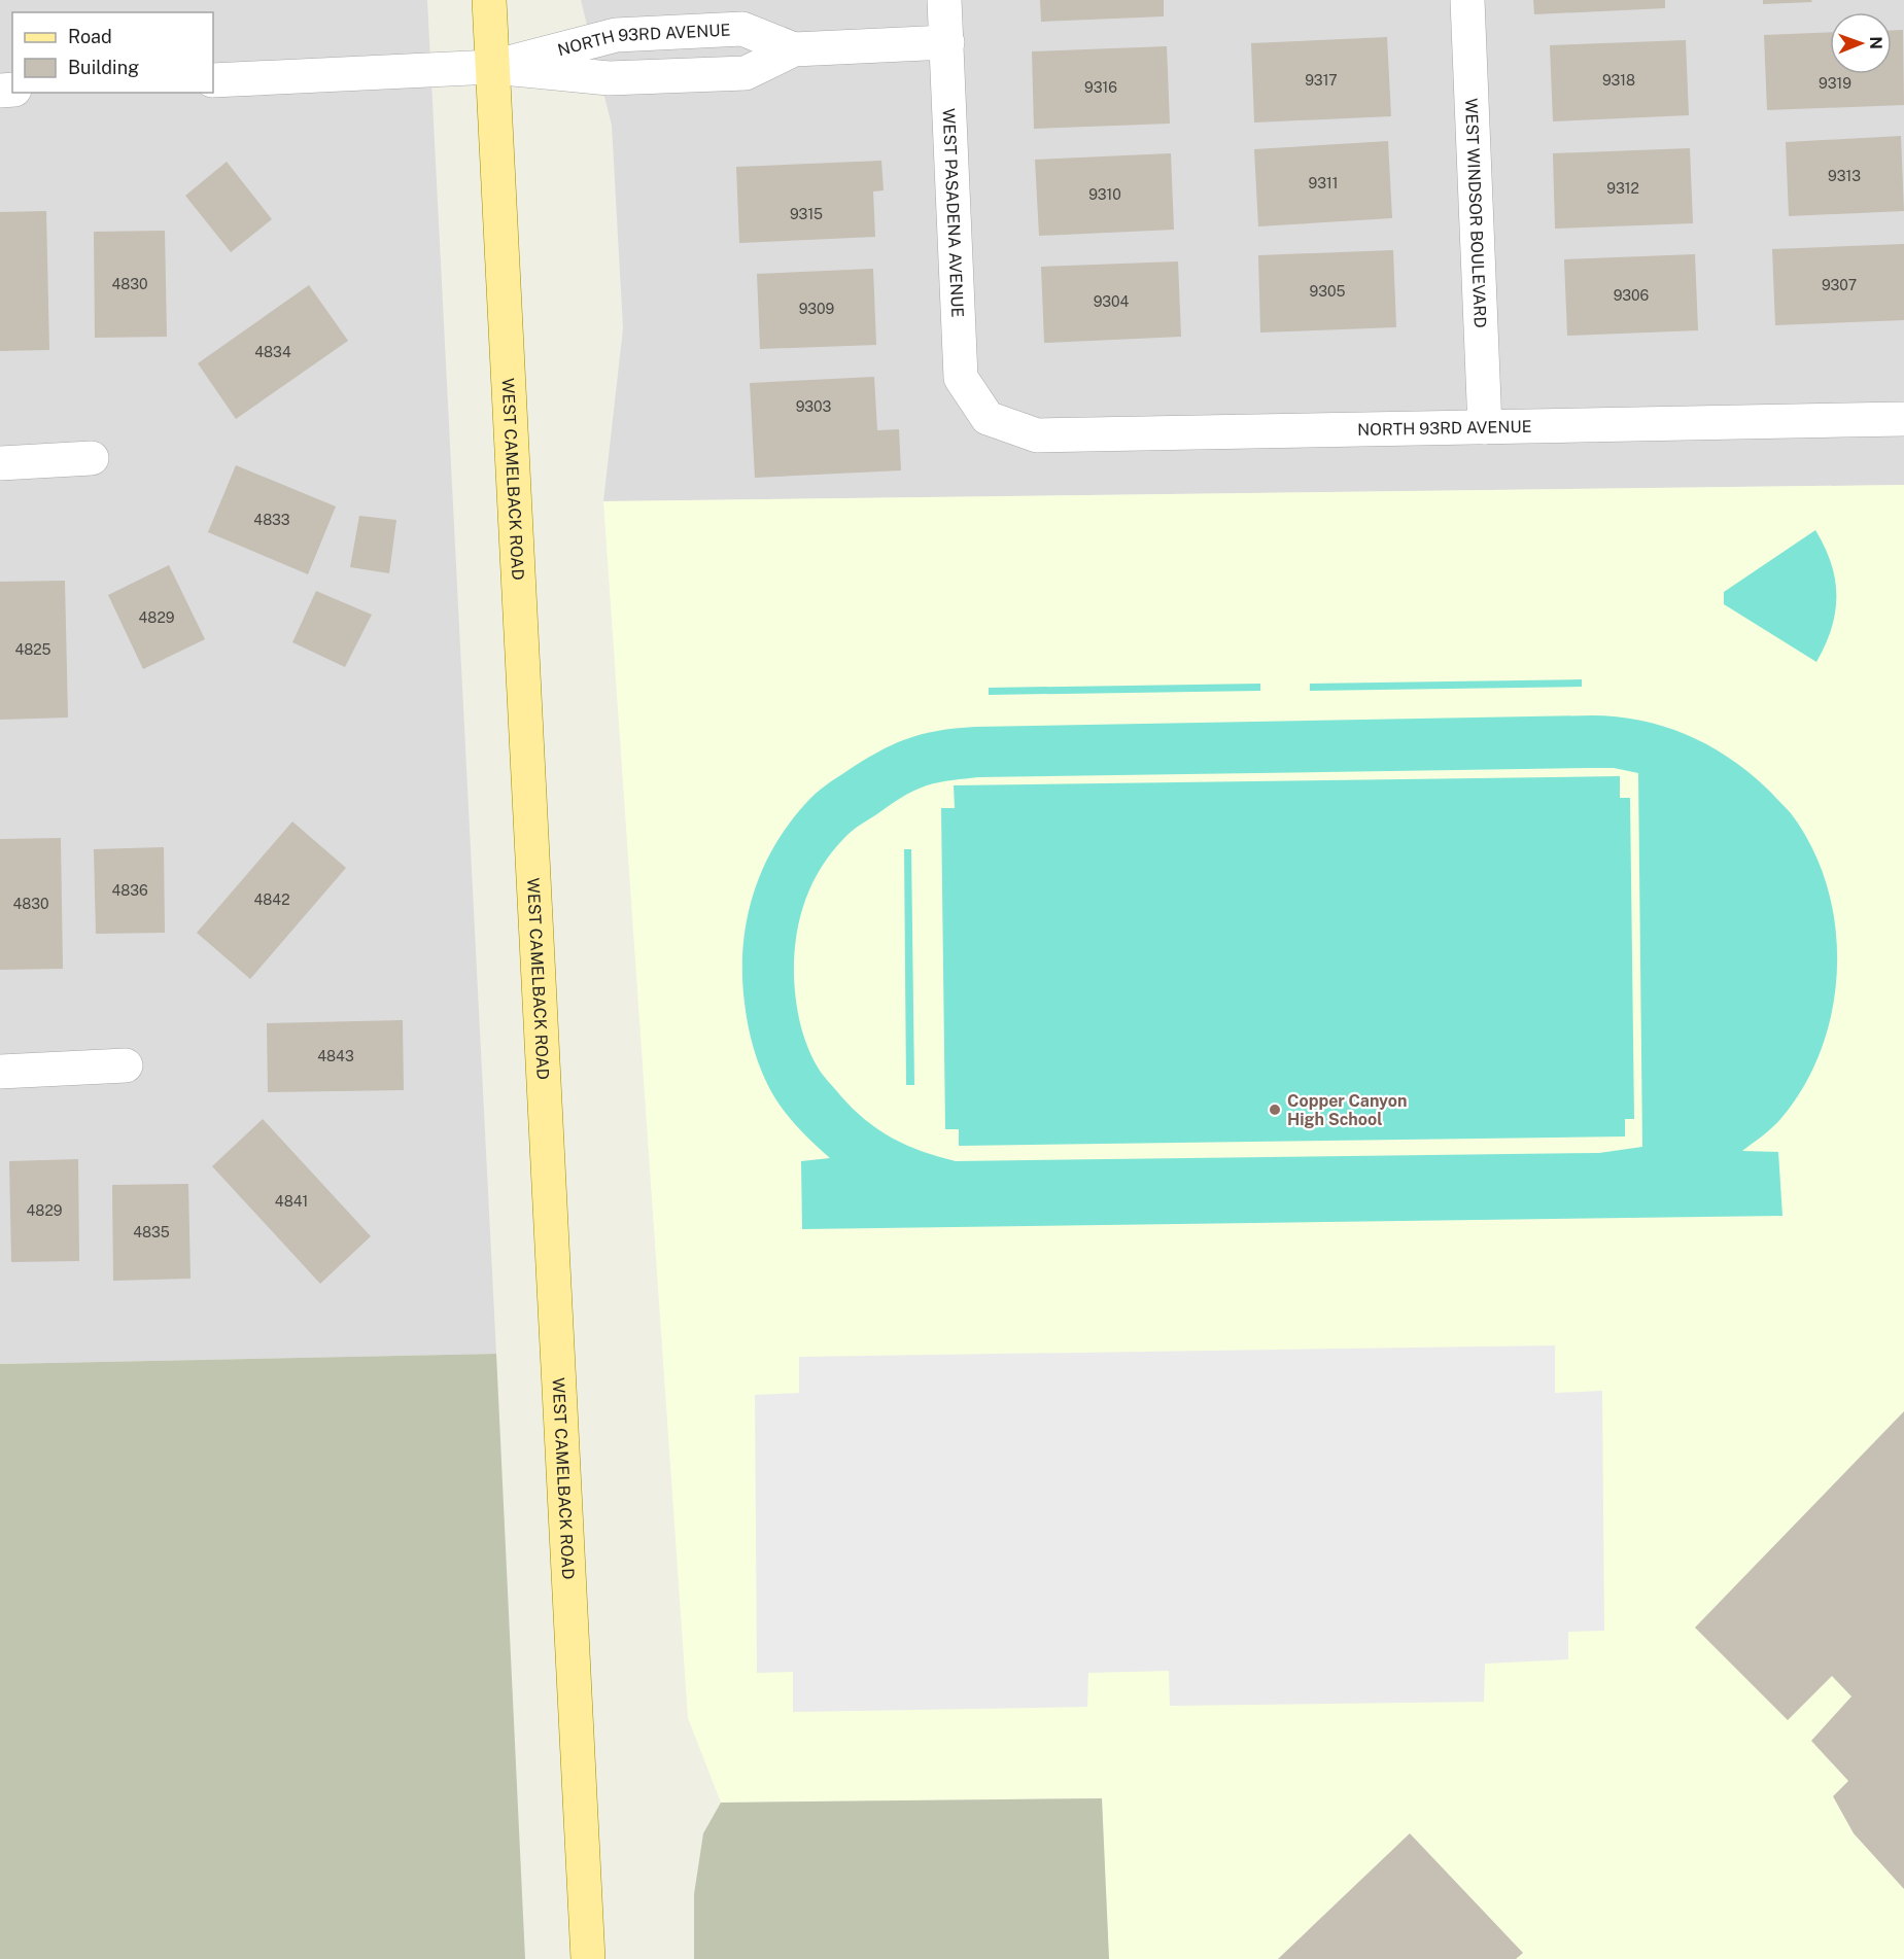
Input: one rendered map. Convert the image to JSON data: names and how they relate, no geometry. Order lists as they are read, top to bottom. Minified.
{"streets":{"main road":["WEST CAMELBACK ROAD"],"street":["NORTH 93RD AVENUE","WEST PASADENA AVENUE","WEST WINDSOR BOULEVARD"]},"crossings":[["NORTH 93RD AVENUE","WEST PASADENA AVENUE"],["NORTH 93RD AVENUE","WEST WINDSOR BOULEVARD"],["NORTH 93RD AVENUE","WEST CAMELBACK ROAD"]],"places":["Copper Canyon High School"],"house_numbers":["9317","9318","9319","9316","9313","9311","9312","9310","9315","4830","9307","9305","9306","9304","9309","4834","9303","4833","4829","4825","4836","4842","4830","4843","4841","4829","4835"],"legend":["Road","Building"],"north":"right"}
